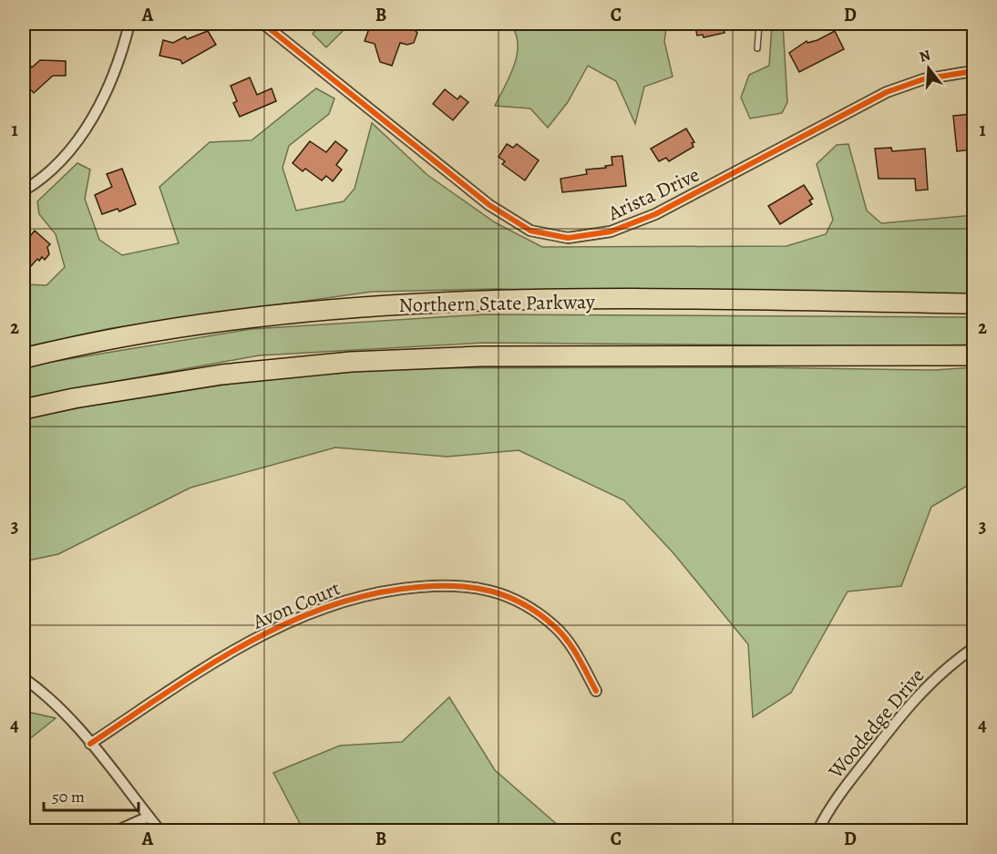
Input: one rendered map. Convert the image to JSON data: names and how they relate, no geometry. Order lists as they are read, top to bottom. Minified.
{"streets":{"highway":["Northern State Parkway"],"street":["Arista Drive","Avon Court","Woodedge Drive"]},"scale_bar":"50 m","north":"top","grid":{"columns":["A","B","C","D"],"rows":["1","2","3","4"]}}
